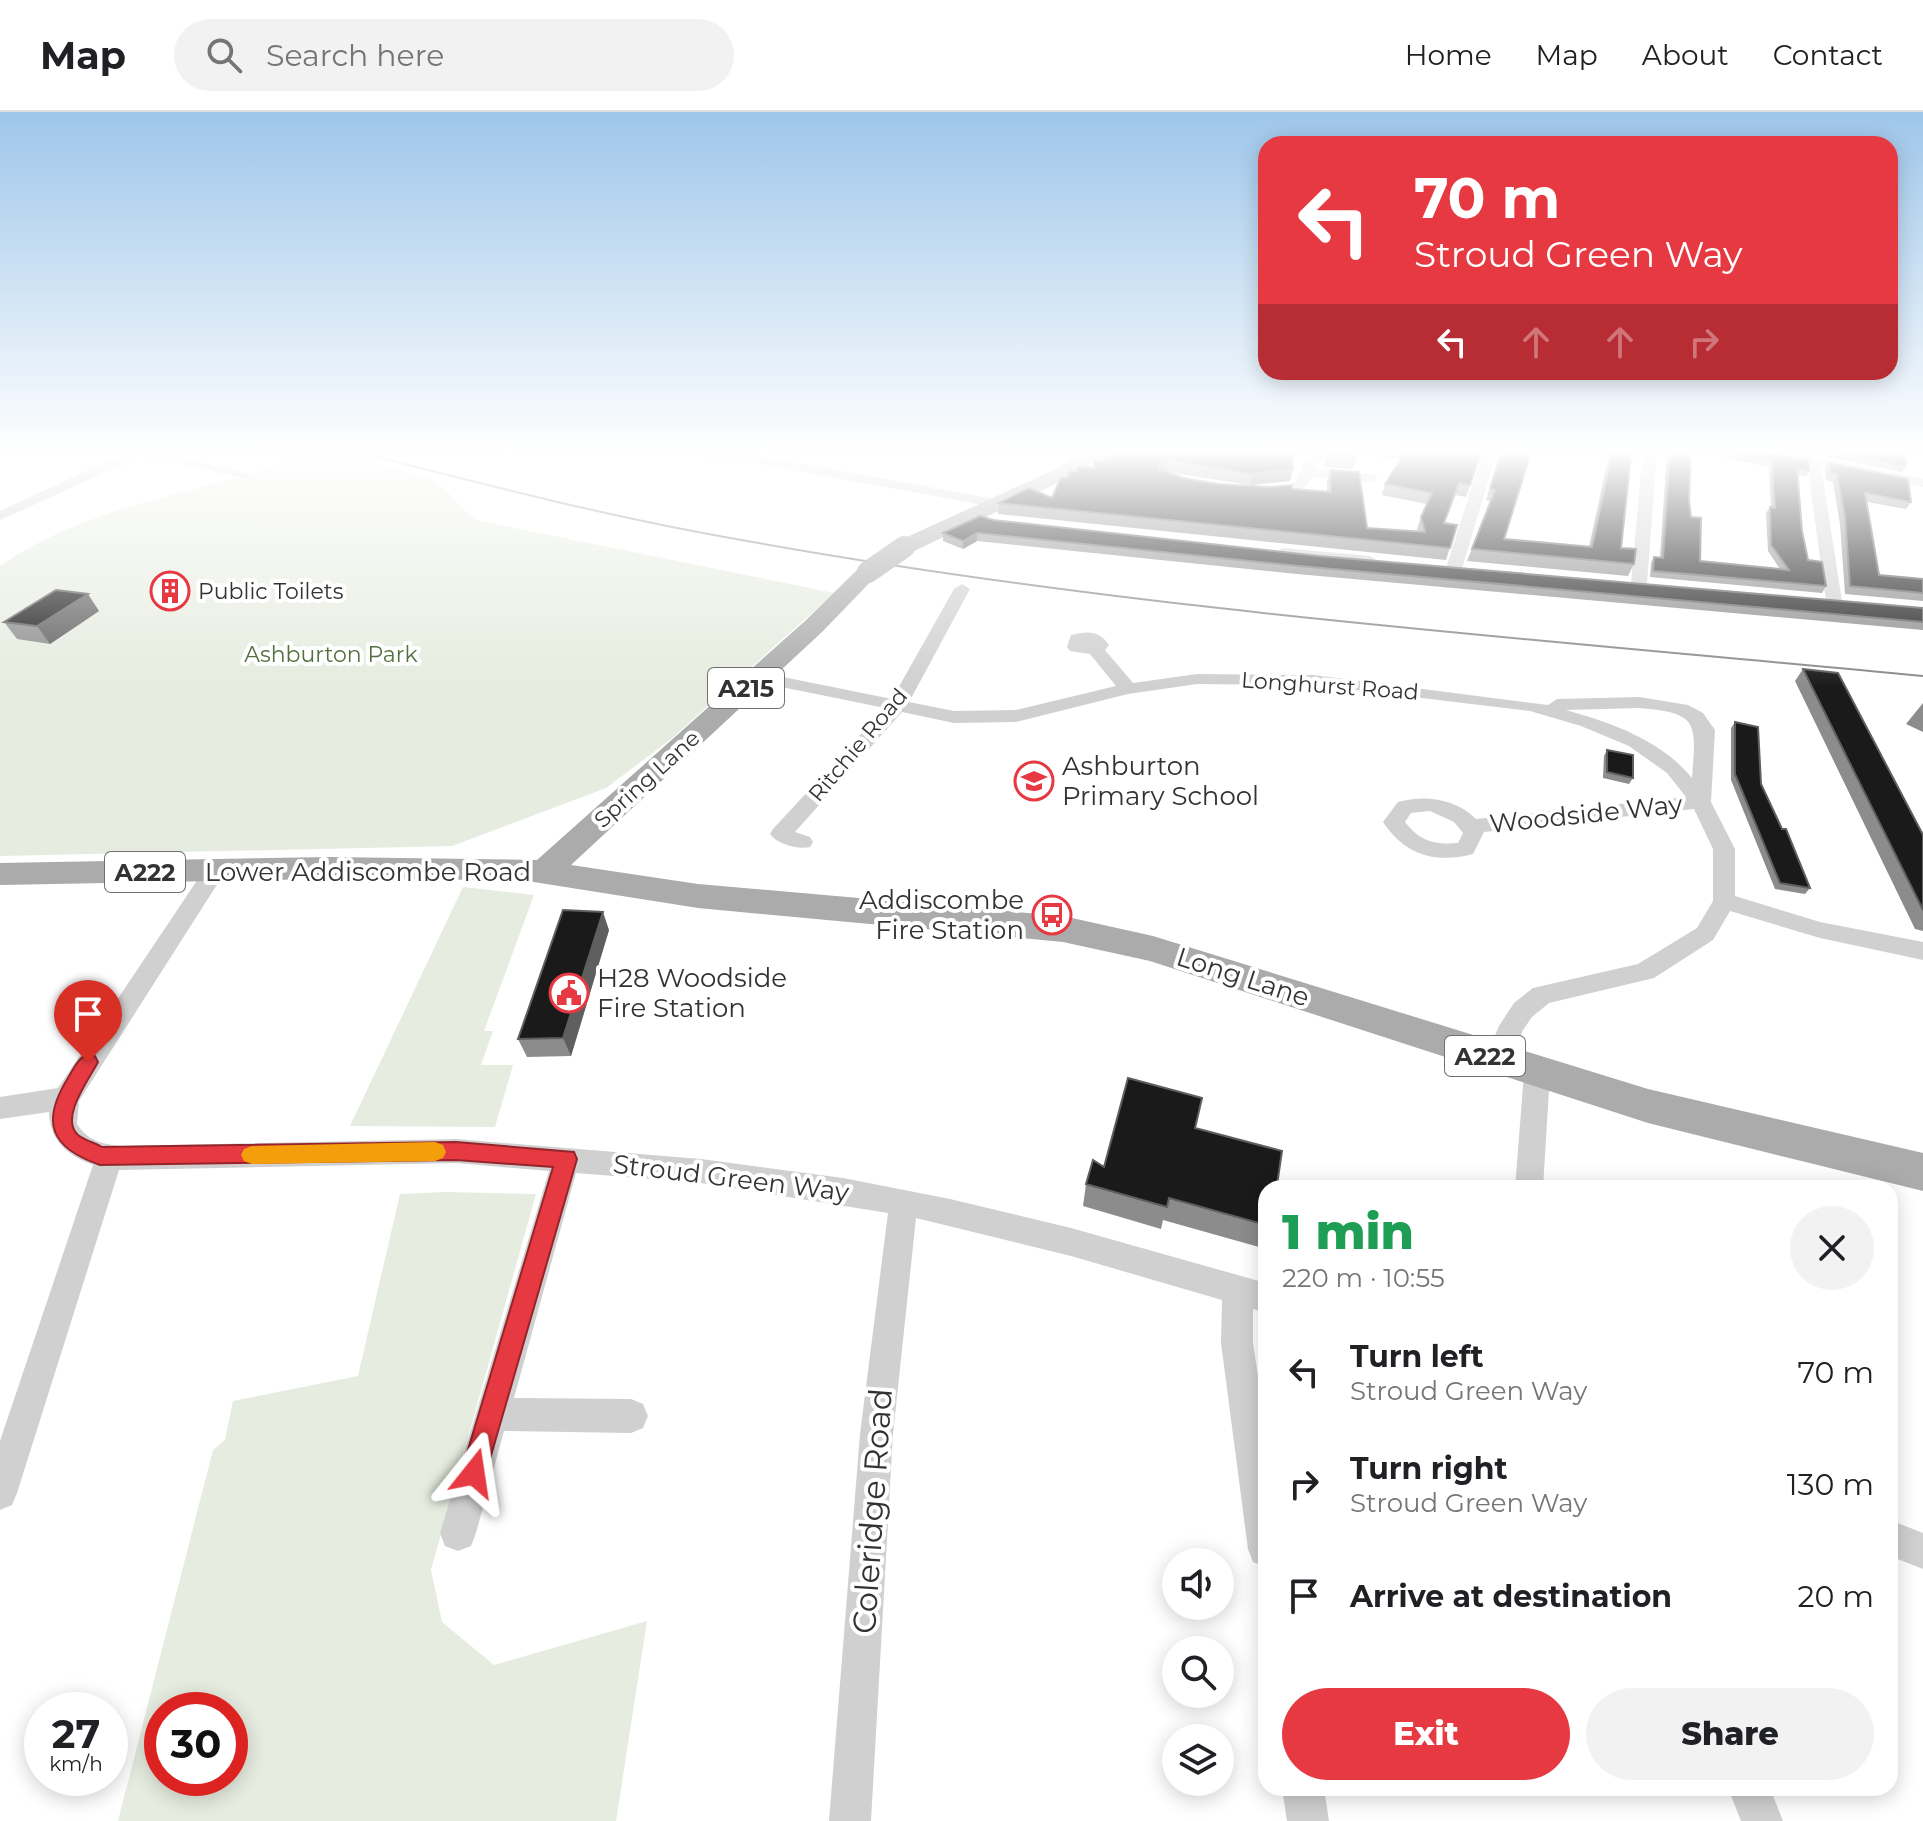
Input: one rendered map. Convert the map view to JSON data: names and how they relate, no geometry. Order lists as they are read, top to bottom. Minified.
{"streets":{"main road":["A215","Spring Lane","A222","Lower Addiscombe Road","Long Lane"],"street":["Longhurst Road","Ritchie Road","Woodside Way","Stroud Green Way","Coleridge Road"]},"crossings":[["Longhurst Road","Ritchie Road"],["Longhurst Road","Spring Lane"],["Longhurst Road","Woodside Way"],["Spring Lane","Lower Addiscombe Road"],["Spring Lane","Long Lane"],["Lower Addiscombe Road","Long Lane"],["Stroud Green Way","Coleridge Road"]],"parks":["Ashburton Park"],"places":{"building":["Public Toilets"],"school or university":["Ashburton Primary School"],"bus stop":["Addiscombe Fire Station"],"public building":["H28 Woodside Fire Station"]},"page":{"header":"Map","search":"Search here","nav":["Home","Map","About","Contact"],"turn":["70 m","Stroud Green Way"],"heading":["1 min","220 m · 10:55"],"list":[{"name":"Turn left","note":"Stroud Green Way","value":"70 m"},{"name":"Turn right","note":"Stroud Green Way","value":"130 m"},{"name":"Arrive at destination","value":"20 m"}],"buttons":["Exit","Share"],"speed":"27 km/h","limit":"30"}}
